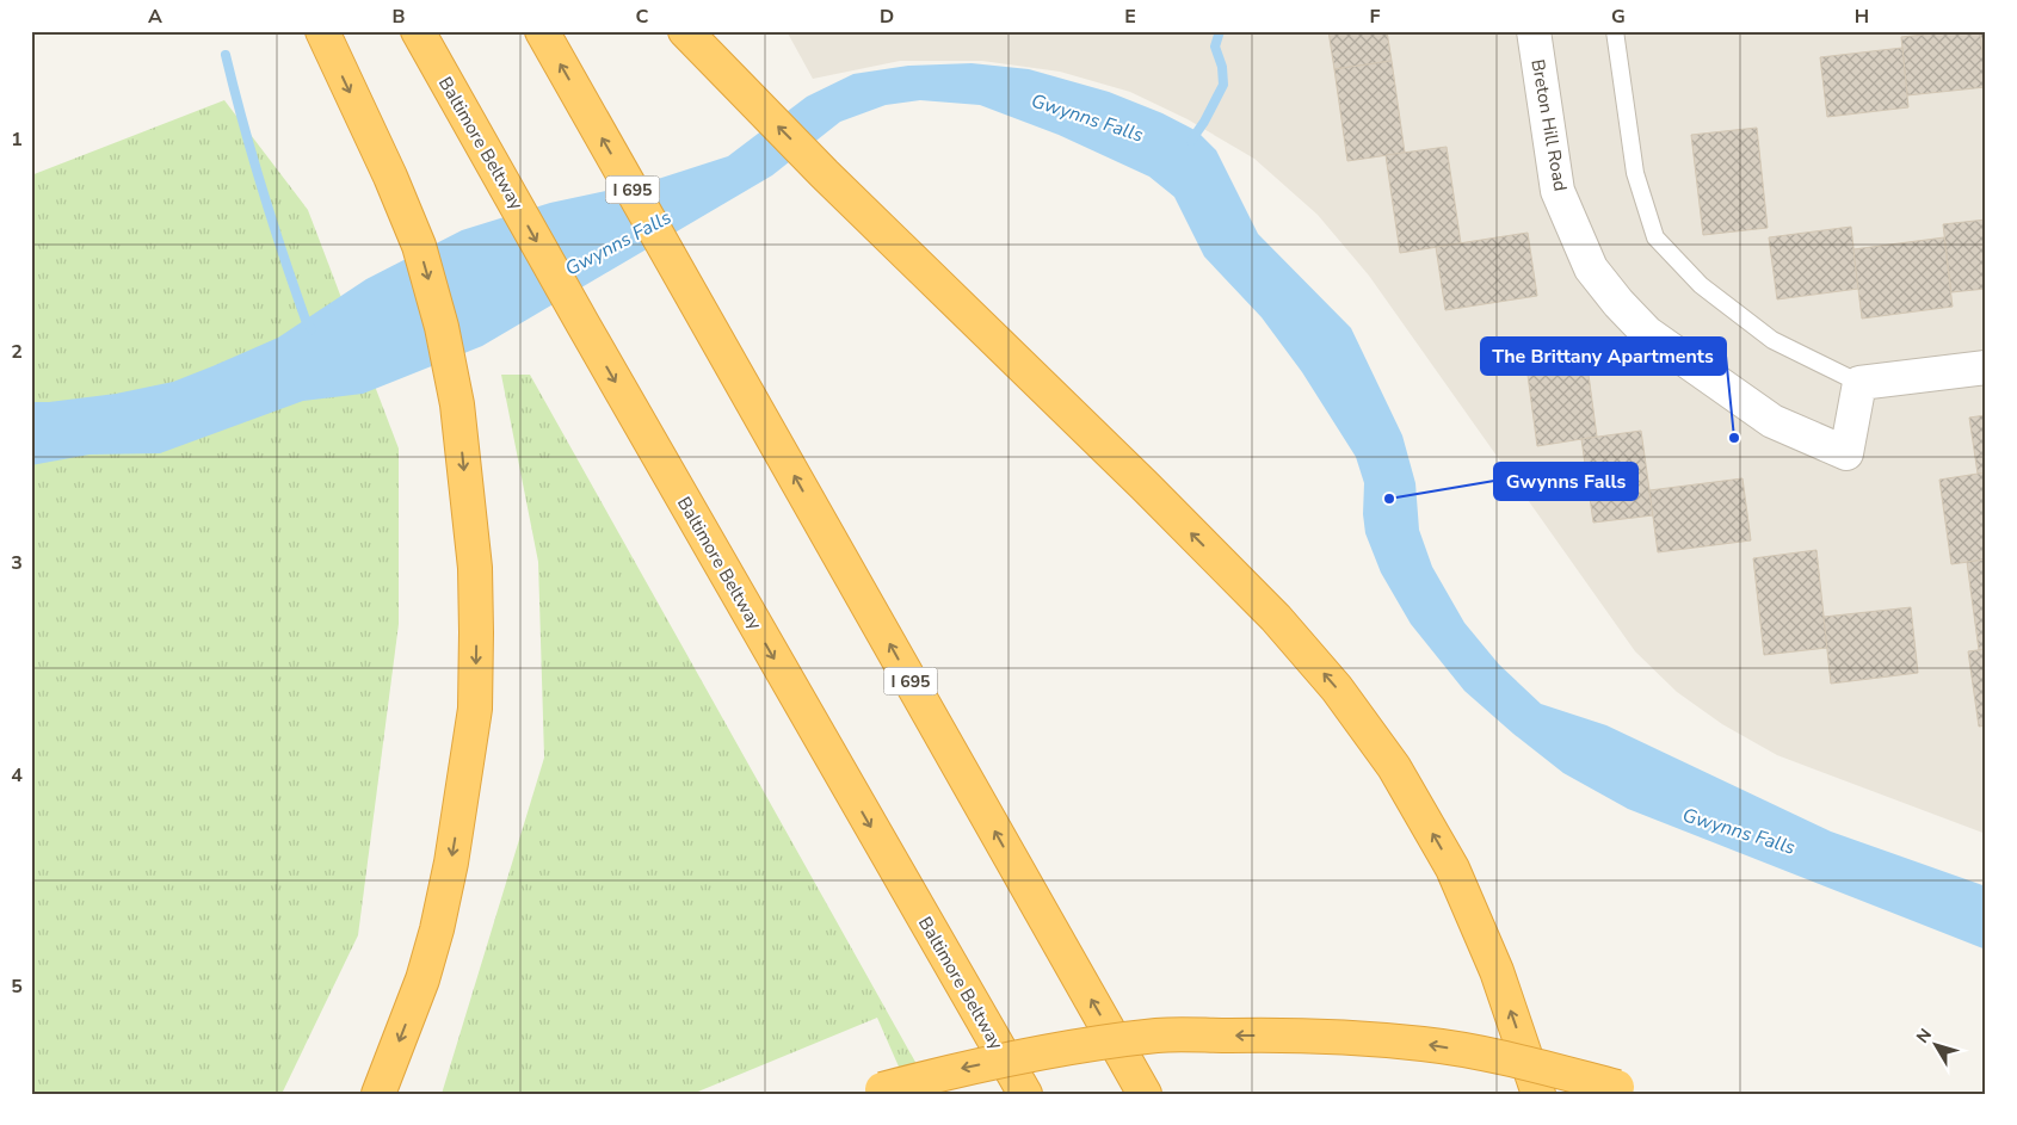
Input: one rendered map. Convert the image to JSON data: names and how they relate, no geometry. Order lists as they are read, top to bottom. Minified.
{"streets":{"highway":["Baltimore Beltway","I 695"],"street":["Breton Hill Road"]},"water":["Gwynns Falls"],"places":["The Brittany Apartments","Gwynns Falls"],"north":"top left","grid":{"columns":["A","B","C","D","E","F","G","H"],"rows":["1","2","3","4","5"]}}
